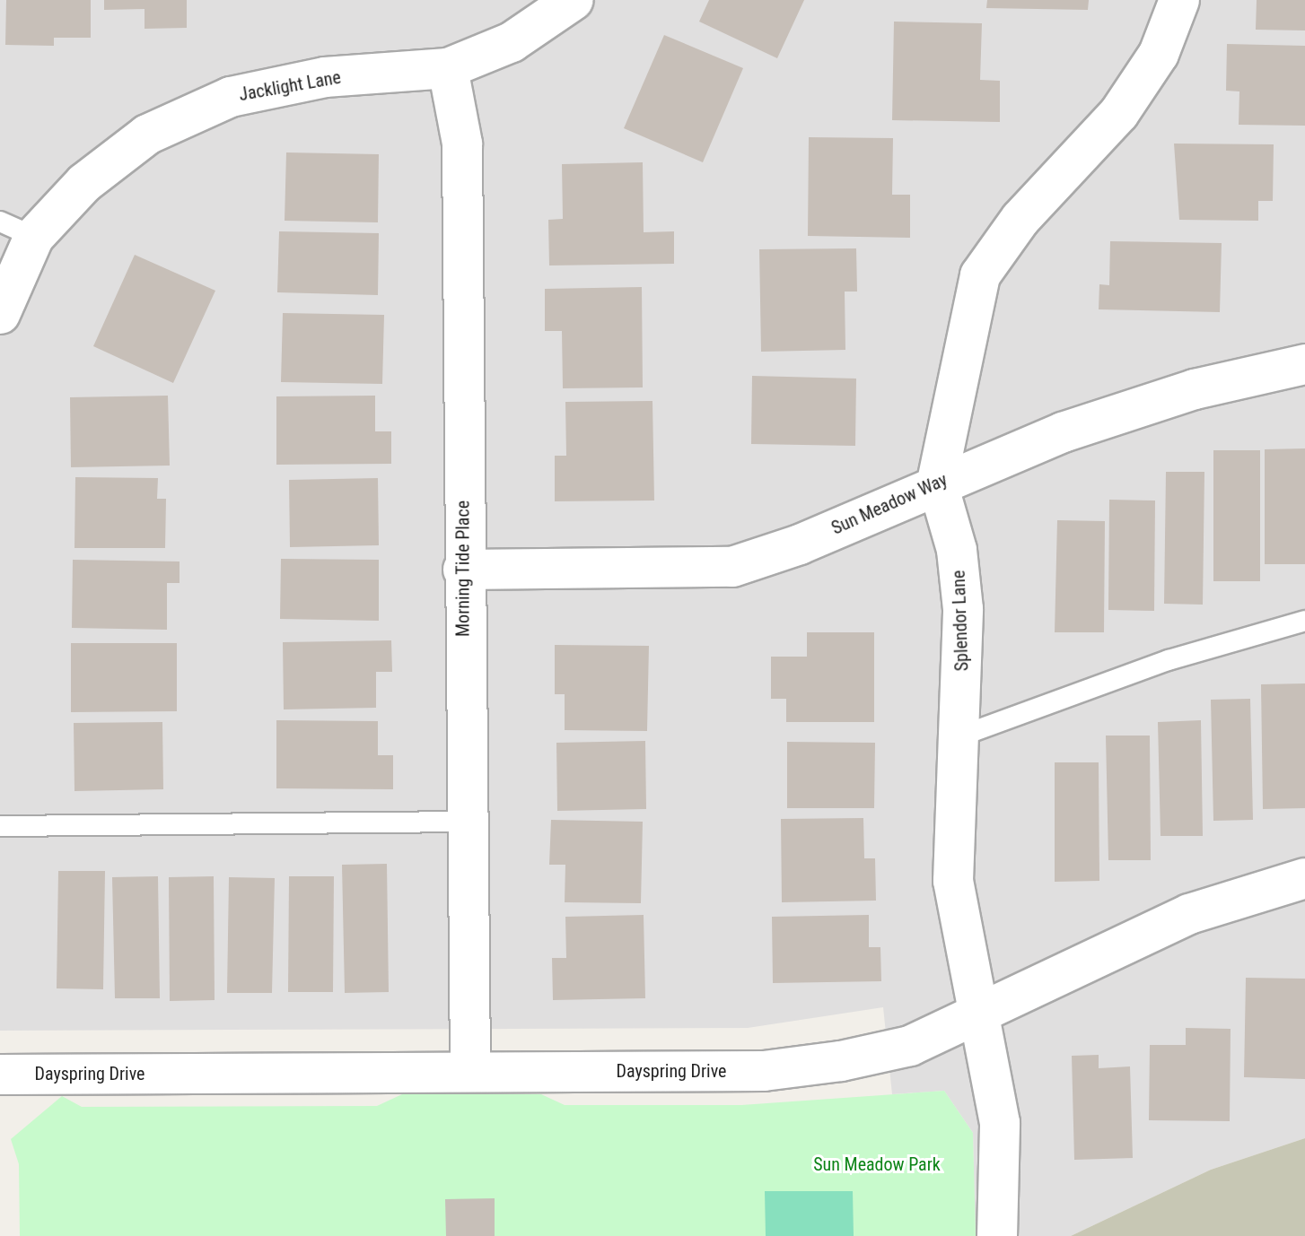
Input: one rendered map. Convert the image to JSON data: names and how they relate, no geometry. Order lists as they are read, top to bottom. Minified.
{"streets":{"street":["Jacklight Lane","Sun Meadow Way","Morning Tide Place","Splendor Lane","Dayspring Drive"]},"crossings":[["Jacklight Lane","Morning Tide Place"],["Sun Meadow Way","Morning Tide Place"],["Sun Meadow Way","Splendor Lane"],["Morning Tide Place","Dayspring Drive"],["Splendor Lane","Dayspring Drive"]],"parks":["Sun Meadow Park"]}
